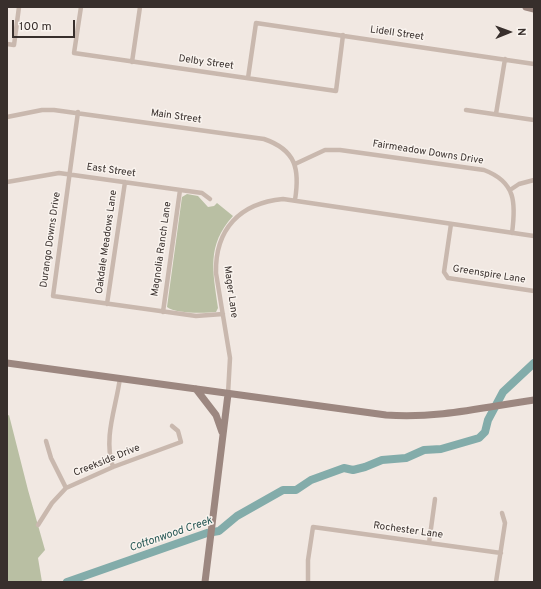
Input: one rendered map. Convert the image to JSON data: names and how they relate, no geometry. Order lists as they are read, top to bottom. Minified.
{"streets":{"main road":["Mager Lane"],"street":["Lidell Street","Delby Street","Main Street","Fairmeadow Downs Drive","East Street","Durango Downs Drive","Oakdale Meadows Lane","Magnolia Ranch Lane","Greenspire Lane","Creekside Drive","Rochester Lane"]},"crossings":[["Lidell Street","Delby Street"],["Main Street","Fairmeadow Downs Drive"],["Main Street","Durango Downs Drive"],["East Street","Durango Downs Drive"],["East Street","Oakdale Meadows Lane"],["East Street","Magnolia Ranch Lane"],["Durango Downs Drive","Oakdale Meadows Lane"],["Durango Downs Drive","Magnolia Ranch Lane"],["Durango Downs Drive","Mager Lane"],["Greenspire Lane","Mager Lane"]],"water":["Cottonwood Creek"],"scale_bar":"100 m","north":"right"}
